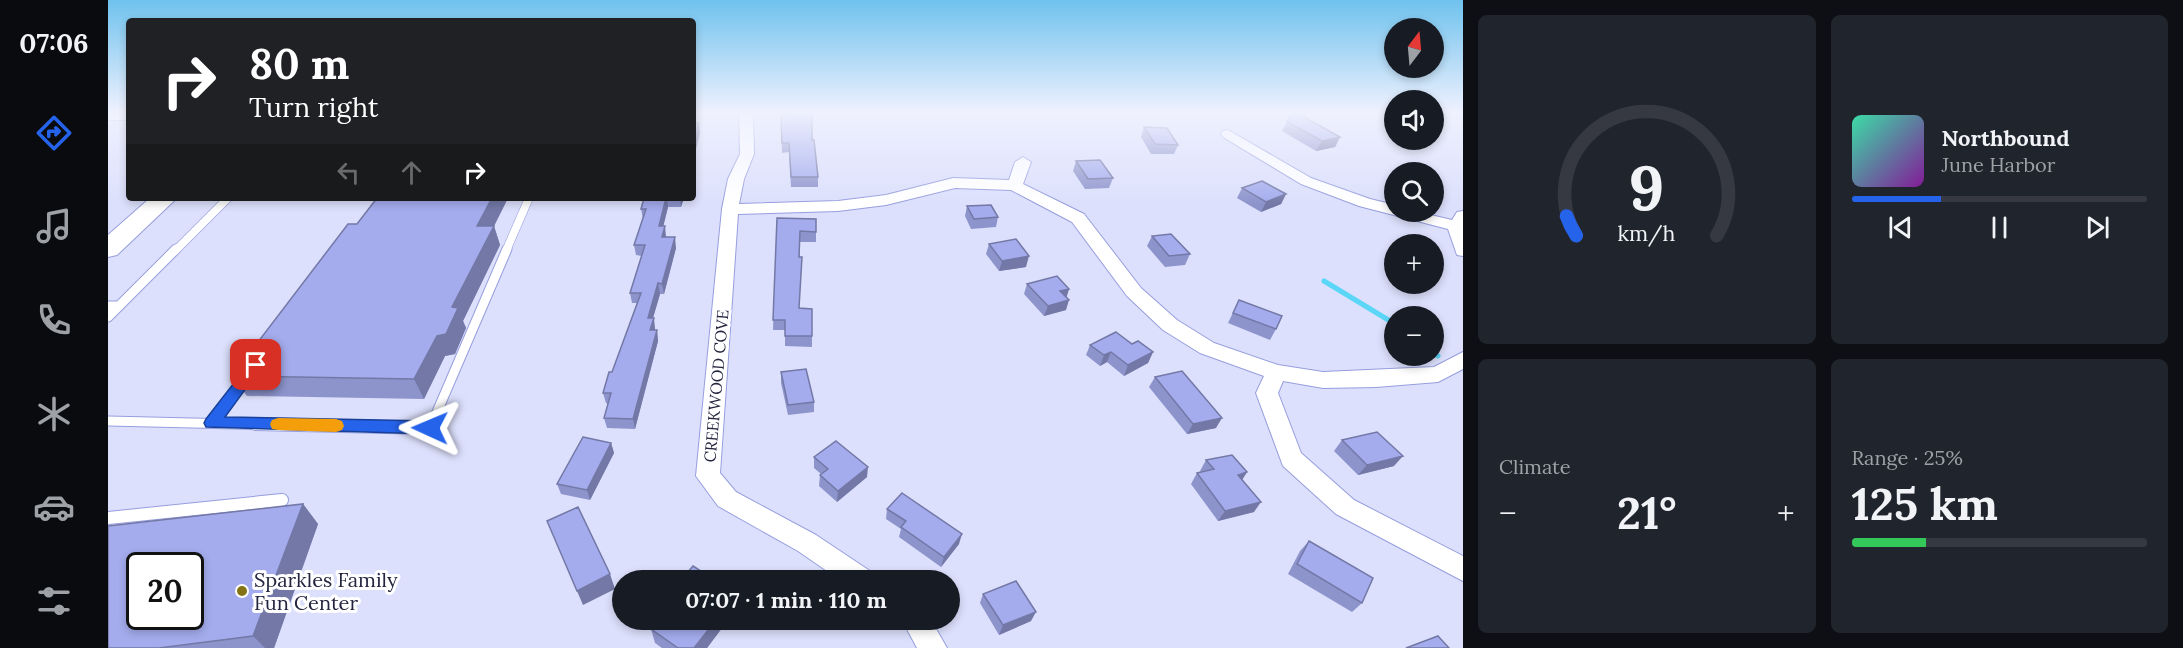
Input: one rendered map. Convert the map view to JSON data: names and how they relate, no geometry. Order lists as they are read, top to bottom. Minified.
{"streets":{"street":["CREEKWOOD COVE"]},"places":["Sparkles Family Fun Center"],"north":"top","page":{"tabs":"07:06","map_buttons":["+","−"],"turn":["80 m","Turn right"],"song":["Northbound","June Harbor"],"tile":["Climate",["Range · 25%","125 km"]],"heat":["−","21°","+"],"limit":"20","trip":"07:07 · 1 min · 110 m","gauge":["9","km/h"]}}
